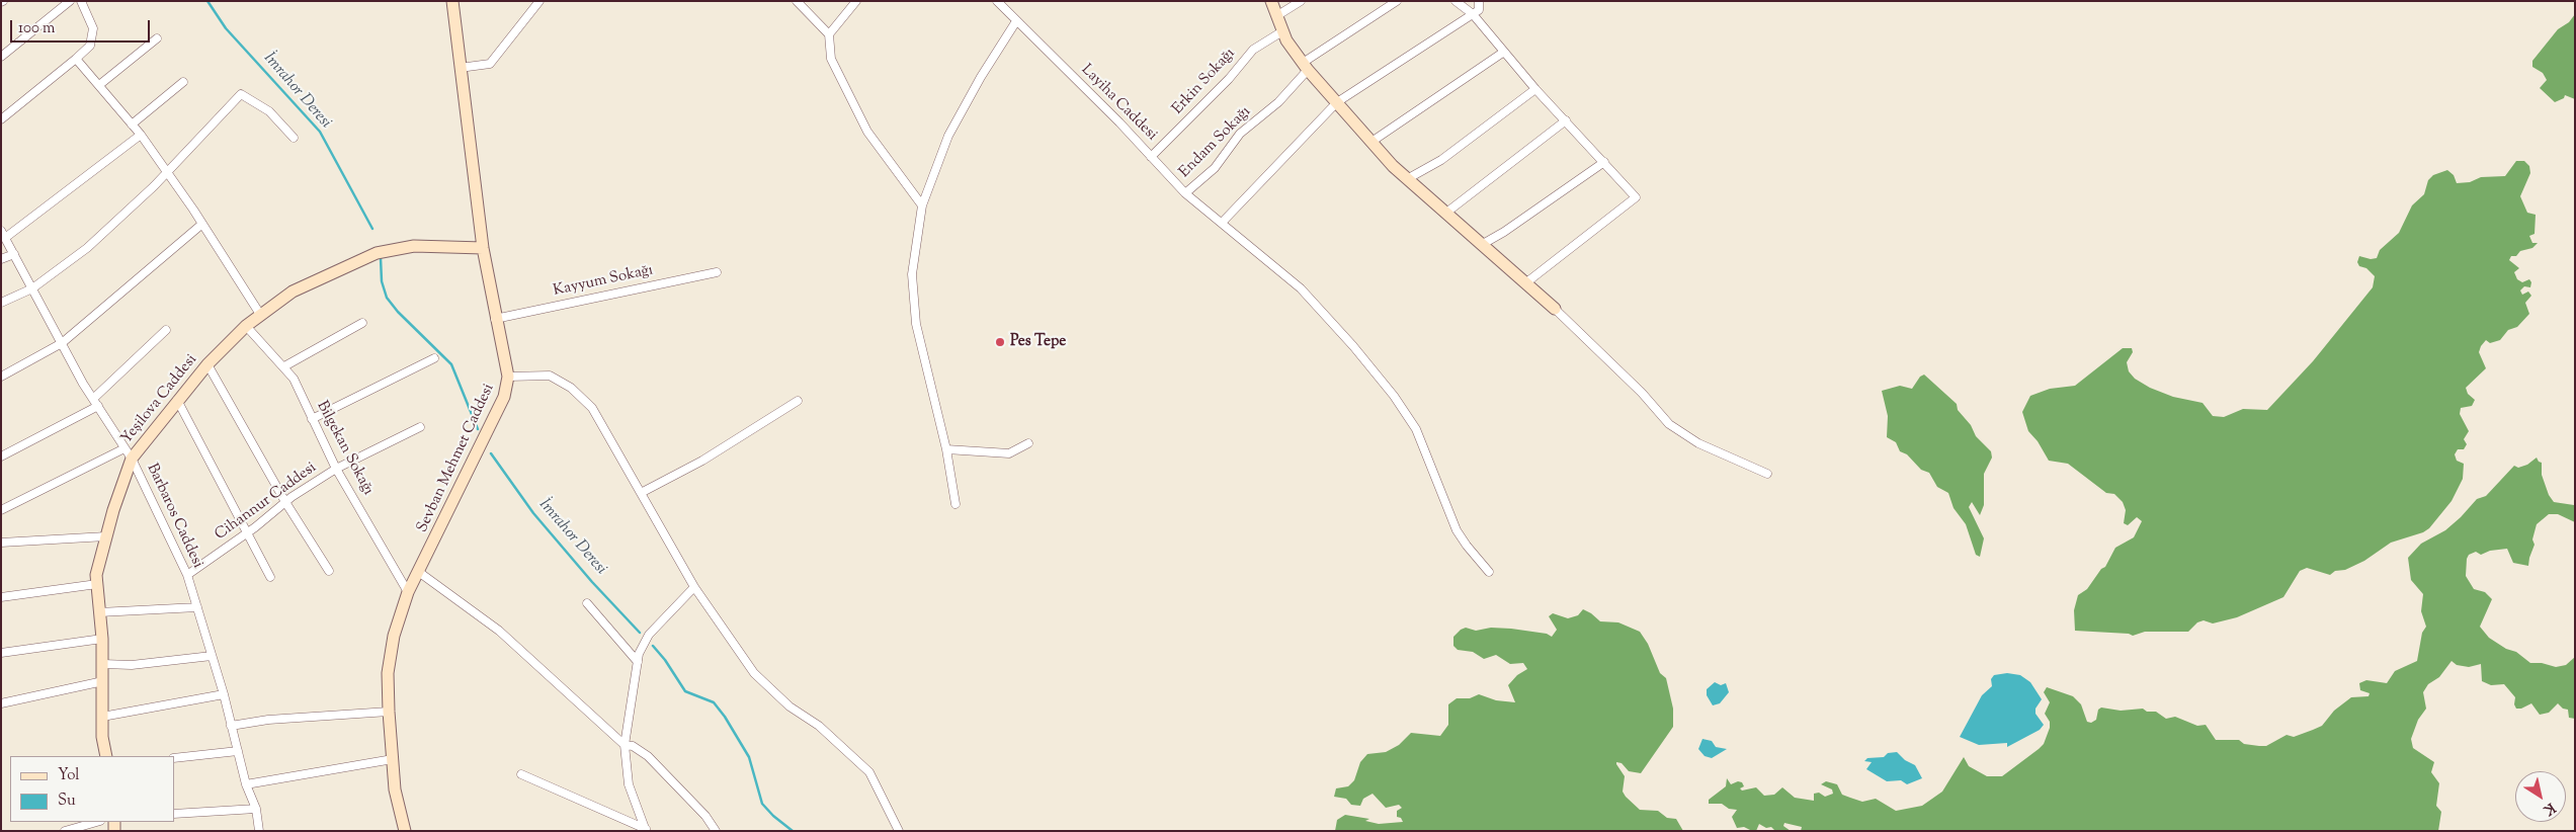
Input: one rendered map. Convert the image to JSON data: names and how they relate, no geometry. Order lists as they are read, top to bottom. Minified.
{"streets":{"street":["Erkin Sokağı","Layiha Caddesi","Endam Sokağı","Kayyum Sokağı","Yeşilova Caddesi","Bilgekan Sokağı","Sevban Mehmet Caddesi","Cihannur Caddesi","Barbaros Caddesi"]},"crossings":[["Erkin Sokağı","Layiha Caddesi"],["Layiha Caddesi","Endam Sokağı"],["Kayyum Sokağı","Sevban Mehmet Caddesi"],["Yeşilova Caddesi","Bilgekan Sokağı"],["Yeşilova Caddesi","Sevban Mehmet Caddesi"],["Yeşilova Caddesi","Barbaros Caddesi"],["Bilgekan Sokağı","Sevban Mehmet Caddesi"],["Bilgekan Sokağı","Cihannur Caddesi"],["Cihannur Caddesi","Barbaros Caddesi"]],"water":["İmrahor Deresi"],"places":["Pes Tepe"],"legend":["Yol","Su"],"scale_bar":"100 m","north":"bottom right"}
